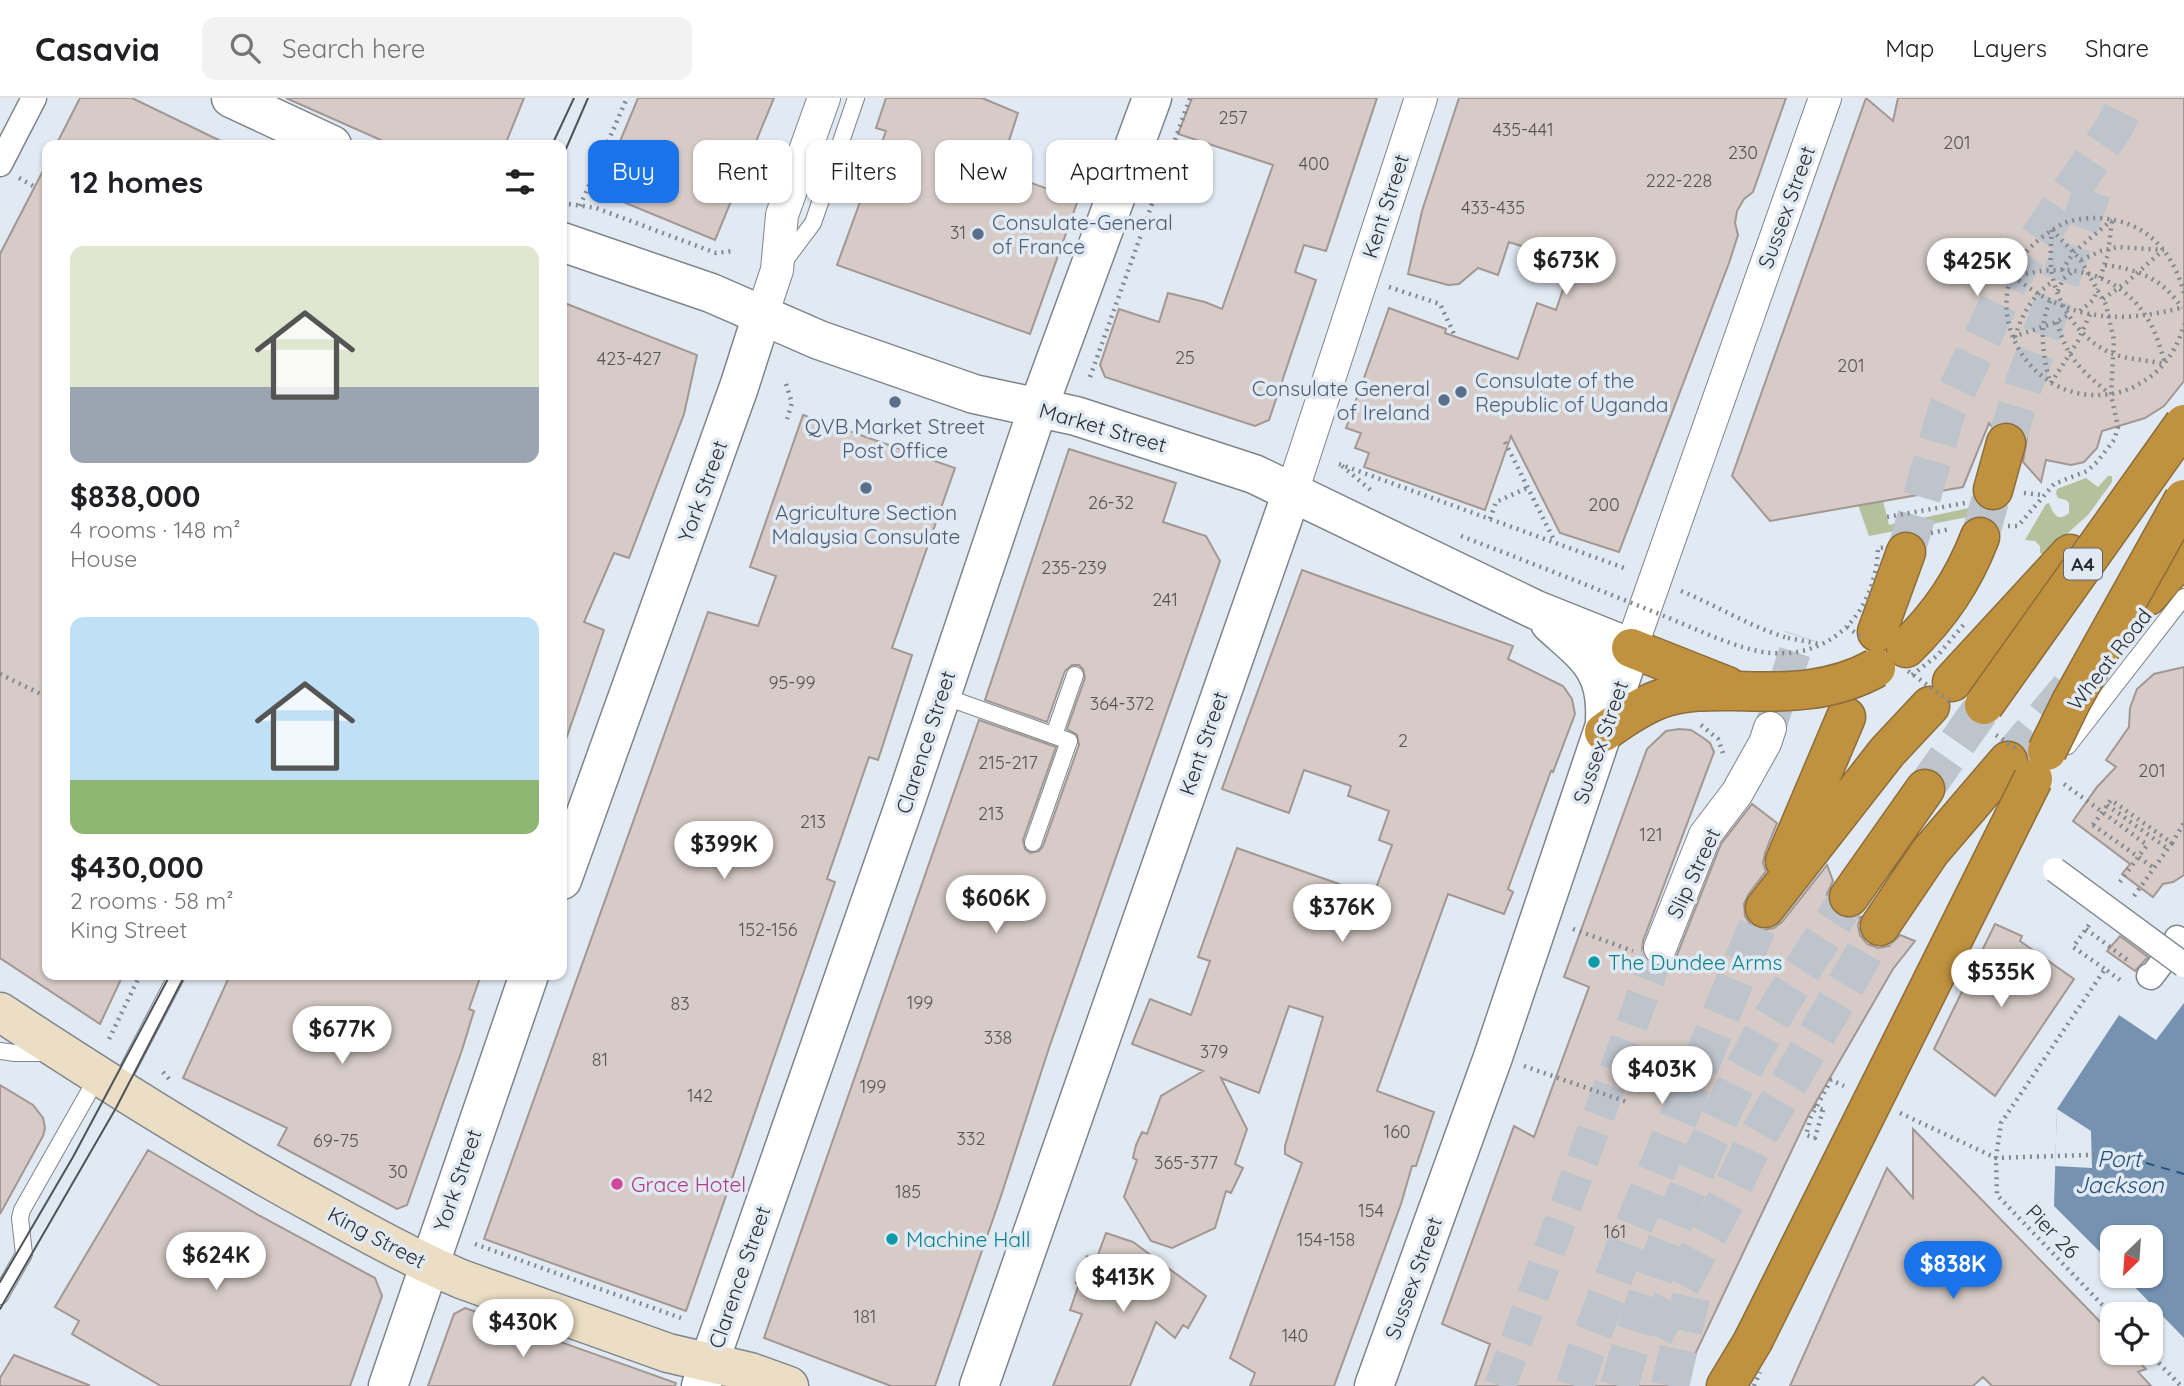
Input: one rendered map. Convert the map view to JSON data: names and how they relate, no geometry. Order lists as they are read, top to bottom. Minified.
{"streets":{"highway":["A4"],"main road":["King Street"],"street":["Kent Street","Sussex Street","Market Street","York Street","Clarence Street","Slip Street"],"lane":["Wheat Road"],"path":["Pier 26"]},"crossings":[["Kent Street","Market Street"],["Sussex Street","Market Street"],["Market Street","York Street"],["Market Street","Clarence Street"],["York Street","King Street"],["Clarence Street","King Street"]],"water":["Port Jackson"],"places":["Consulate-General of France","Consulate of the Republic of Uganda","Consulate General of Ireland","QVB Market Street Post Office","Agriculture Section Malaysia Consulate","The Dundee Arms","Grace Hotel","Machine Hall"],"house_numbers":["257","435-441","201","230","400","222-228","433-435","31","25","423-427","201","26-32","200","235-239","241","95-99","364-372","2","215-217","201","213","213","121","152-156","199","83","338","379","81","199","142","160","332","69-75","365-377","30","185","154","161","154-158","181","140"],"north":"bottom left","page":{"header":"Casavia","search":"Search here","nav":["Map","Layers","Share"],"chip":["Buy","Rent","Filters","New","Apartment"],"heading":"12 homes","list":[{"name":"$838,000","note":"4 rooms · 148 m² · House"},{"name":"$430,000","note":"2 rooms · 58 m² · King Street"}],"price":["$673K","$425K","$399K","$606K","$376K","$535K","$677K","$403K","$624K","$838K","$413K","$430K"]}}
